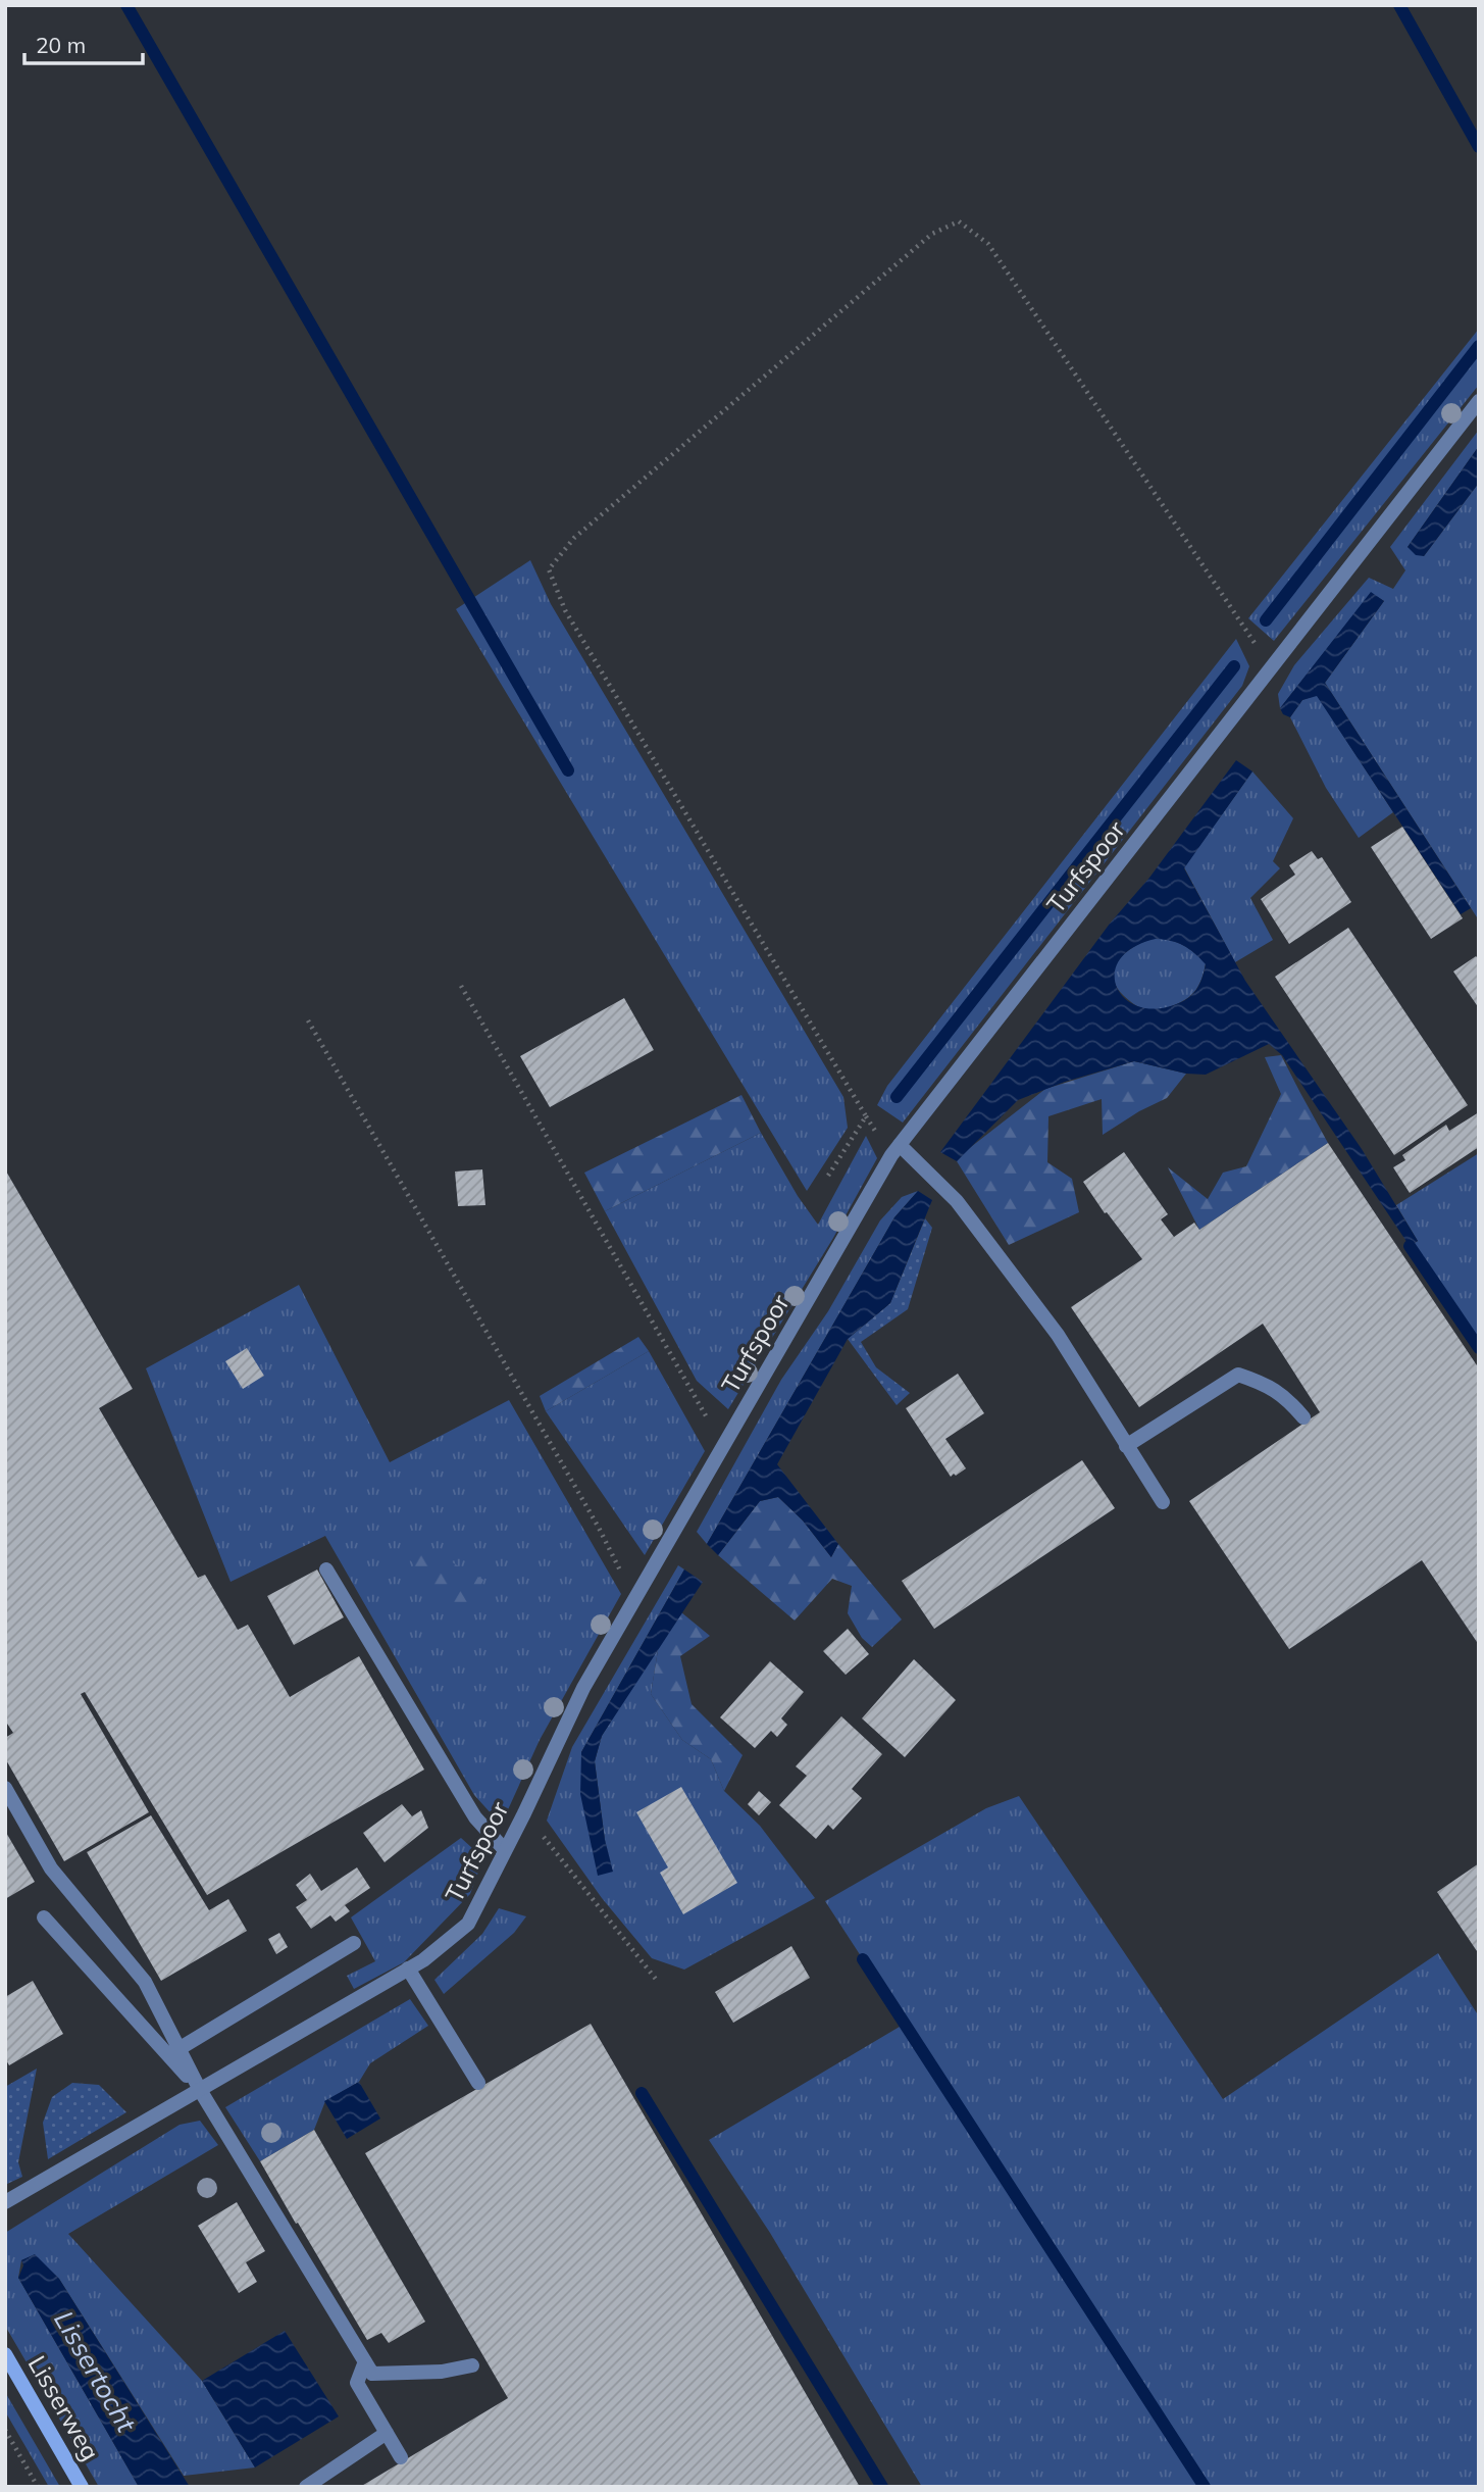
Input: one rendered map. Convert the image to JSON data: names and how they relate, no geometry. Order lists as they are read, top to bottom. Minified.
{"streets":{"main road":["Lisserweg"],"street":["Turfspoor"]},"water":["Lissertocht"],"scale_bar":"20 m"}
